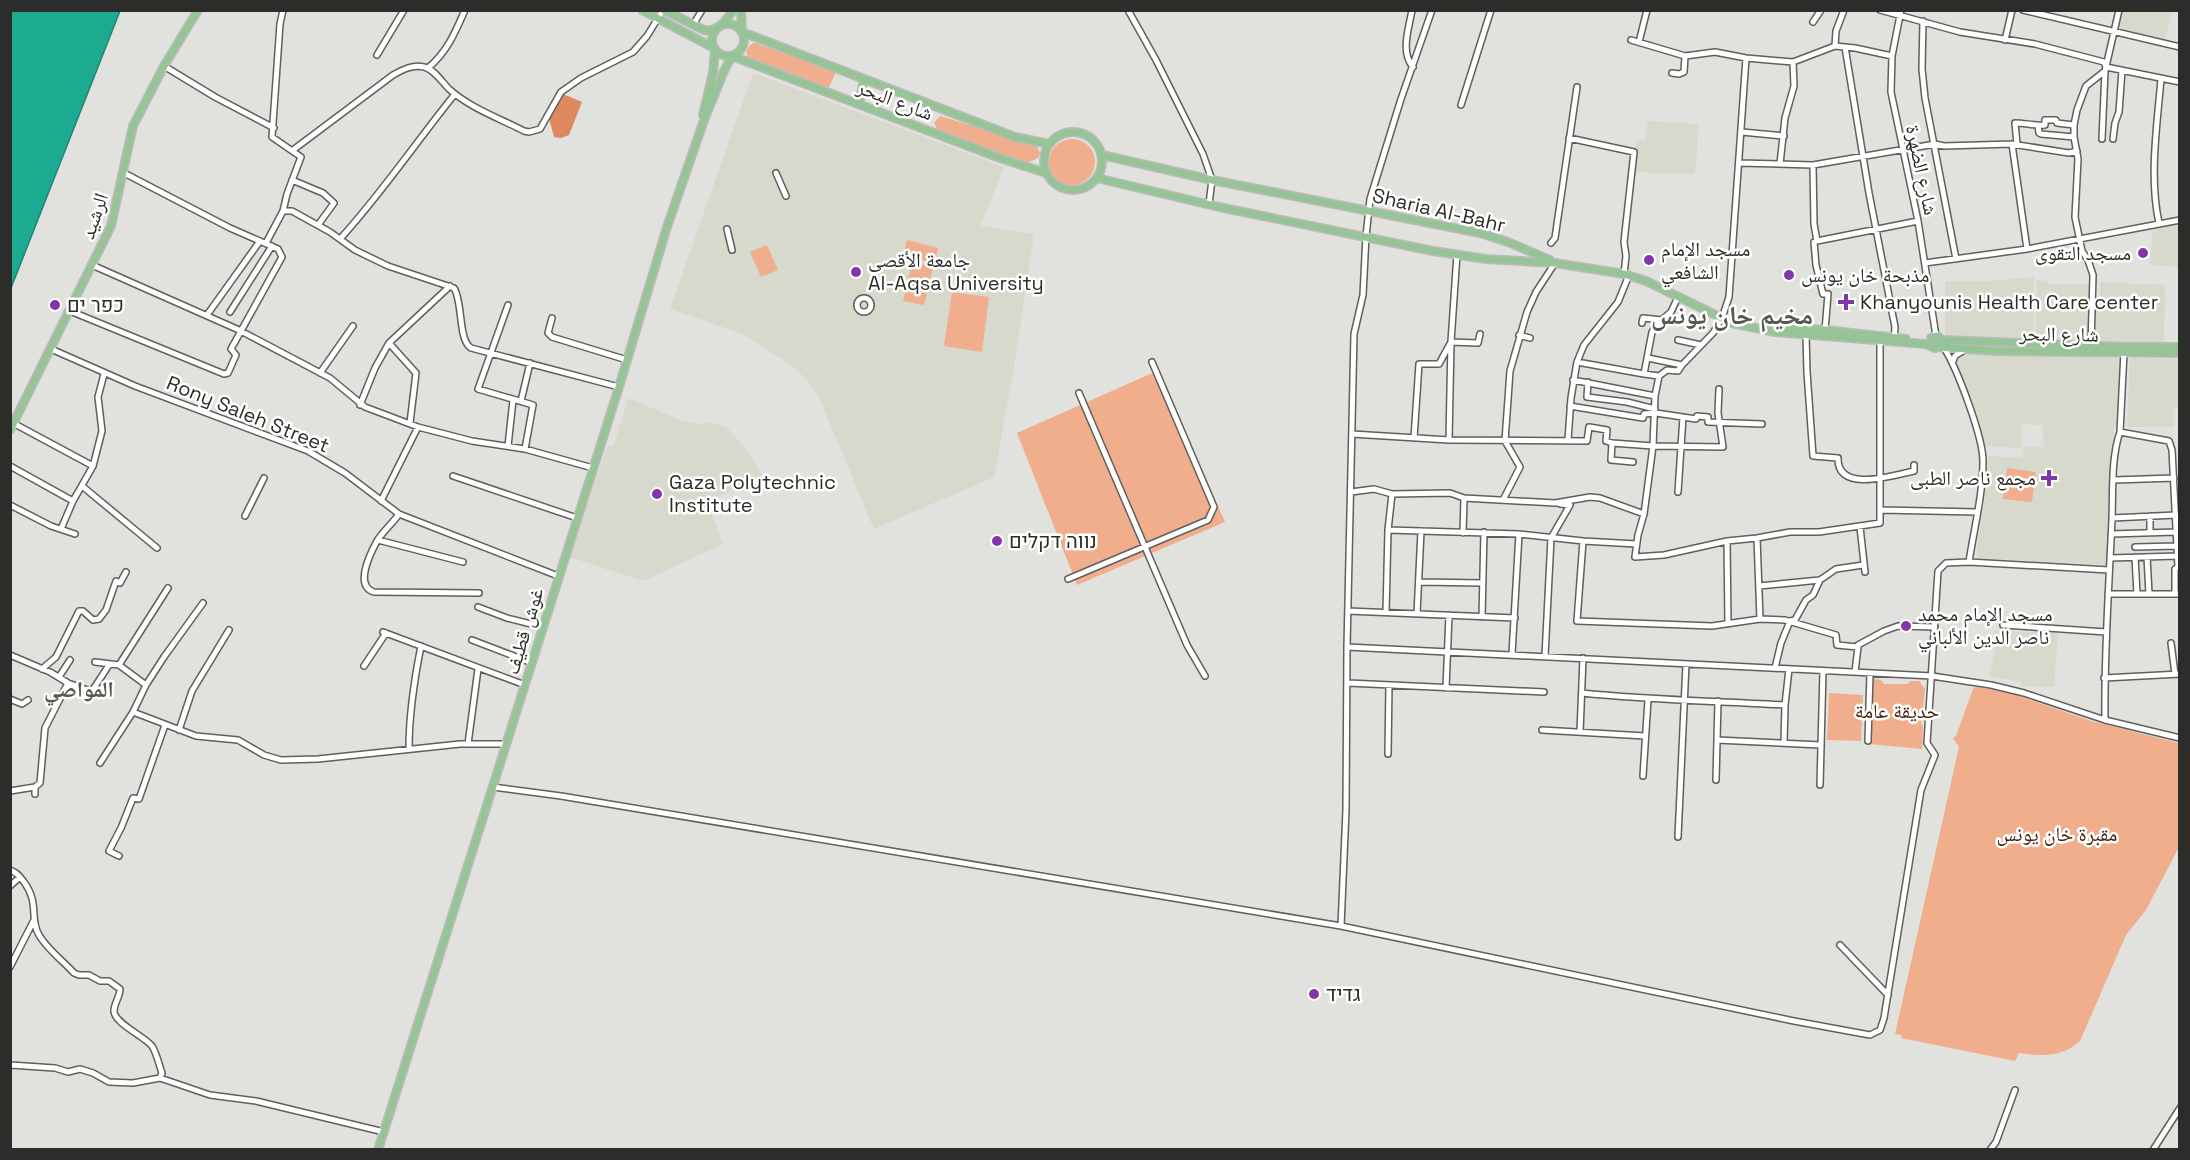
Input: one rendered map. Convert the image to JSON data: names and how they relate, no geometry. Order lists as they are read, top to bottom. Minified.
{"streets":{"main road":["شارع البحر","Sharia Al-Bahr","الرشيد","غوش قطيف"],"street":["شارع الضهرة","Rony Saleh Street"]},"crossings":[["شارع البحر","شارع الضهرة"],["شارع البحر","Sharia Al-Bahr"],["شارع البحر","غوش قطيف"],["الرشيد","Rony Saleh Street"],["Rony Saleh Street","غوش قطيف"]],"districts":["مخيم خان يونس","المواصي"],"parks":["حديقة عامة","مقبرة خان يونس"],"places":{"other":["مسجد التقوى","مسجد الإمام الشافعي","جامعة الأقصى Al-Aqsa University","مذبحة خان يونس","כפר ים","Gaza Polytechnic Institute","נווה דקלים","مسجد الإمام محمد ناصر الدين الألباني","גדיד"],"health":["Khanyounis Health Care center","مجمع ناصر الطبى"]}}
